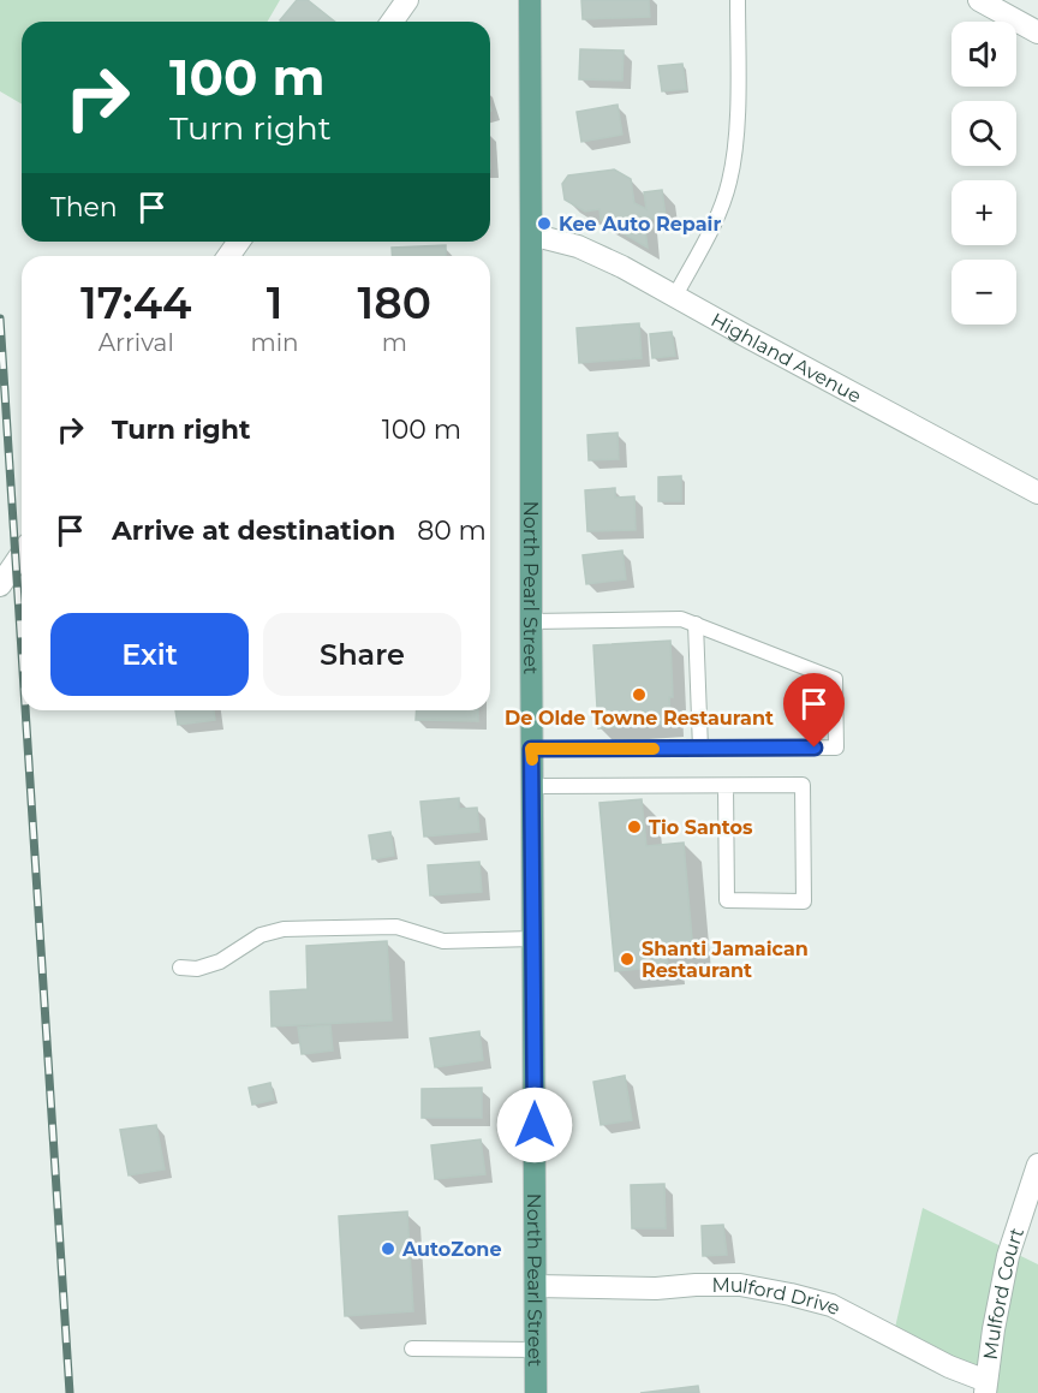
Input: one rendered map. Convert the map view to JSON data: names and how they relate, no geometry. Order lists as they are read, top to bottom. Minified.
{"streets":{"main road":["North Pearl Street"],"street":["Highland Avenue","Mulford Court","Mulford Drive"]},"crossings":[["Highland Avenue","North Pearl Street"],["North Pearl Street","Mulford Drive"],["Mulford Court","Mulford Drive"]],"places":["Kee Auto Repair","De Olde Towne Restaurant","Tio Santos","Shanti Jamaican Restaurant","AutoZone"],"page":{"map_buttons":["+","−"],"turn":["100 m","Turn right"],"then":"Then","eta":["17:44","Arrival","1","min","180","m"],"list":[{"name":"Turn right","value":"100 m"},{"name":"Arrive at destination","value":"80 m"}],"buttons":["Exit","Share"]}}
